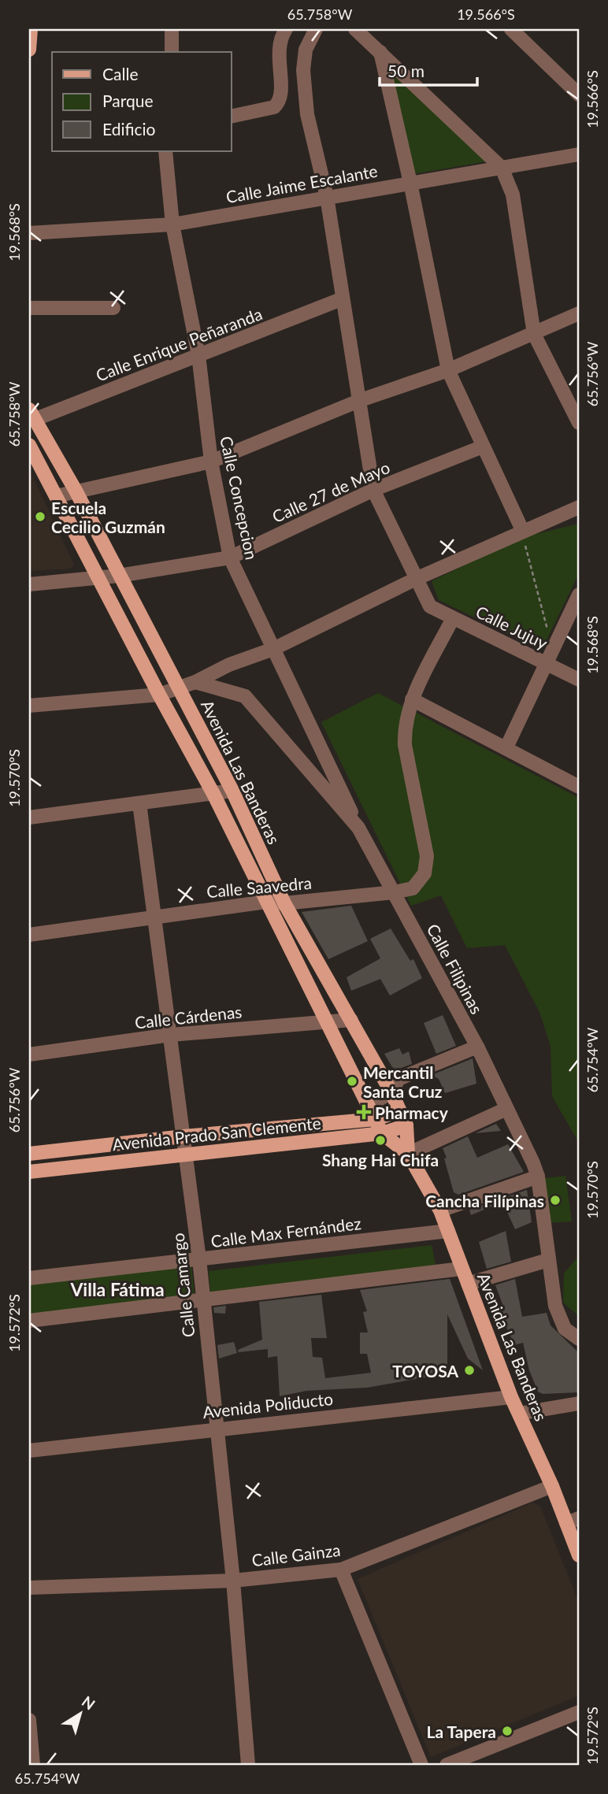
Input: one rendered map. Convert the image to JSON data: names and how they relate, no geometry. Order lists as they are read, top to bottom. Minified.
{"streets":{"main road":["Avenida Las Banderas","Avenida Prado San Clemente"],"street":["Calle Jaime Escalante","Calle Enrique Peñaranda","Calle 27 de Mayo","Calle Concepcion","Calle Jujuy","Calle Saavedra","Calle Filipinas","Calle Cárdenas","Calle Max Fernández","Calle Camargo","Avenida Poliducto","Calle Gainza"]},"crossings":[["Calle Jaime Escalante","Calle Concepcion"],["Calle Enrique Peñaranda","Calle Concepcion"],["Calle Enrique Peñaranda","Avenida Las Banderas"],["Calle 27 de Mayo","Calle Concepcion"],["Calle 27 de Mayo","Avenida Las Banderas"],["Calle Concepcion","Calle Filipinas"],["Calle Jujuy","Calle Saavedra"],["Avenida Las Banderas","Calle Saavedra"],["Avenida Las Banderas","Calle Cárdenas"],["Avenida Las Banderas","Avenida Prado San Clemente"],["Avenida Las Banderas","Calle Max Fernández"],["Avenida Las Banderas","Avenida Poliducto"],["Avenida Las Banderas","Calle Gainza"],["Calle Saavedra","Calle Filipinas"],["Calle Saavedra","Calle Camargo"],["Calle Cárdenas","Calle Camargo"],["Avenida Prado San Clemente","Calle Camargo"],["Calle Max Fernández","Calle Camargo"],["Calle Camargo","Avenida Poliducto"],["Calle Camargo","Calle Gainza"]],"districts":["Villa Fátima"],"places":{"other":["Escuela Cecilio Guzmán","Mercantil Santa Cruz","Shang Hai Chifa","Cancha Filípinas","TOYOSA","La Tapera"],"health":["Pharmacy"]},"legend":["Calle","Parque","Edificio"],"scale_bar":"50 m","north":"top right","coordinates":["65.758°W","19.566°S","19.568°S","65.756°W","19.570°S","65.754°W","19.572°S"]}
